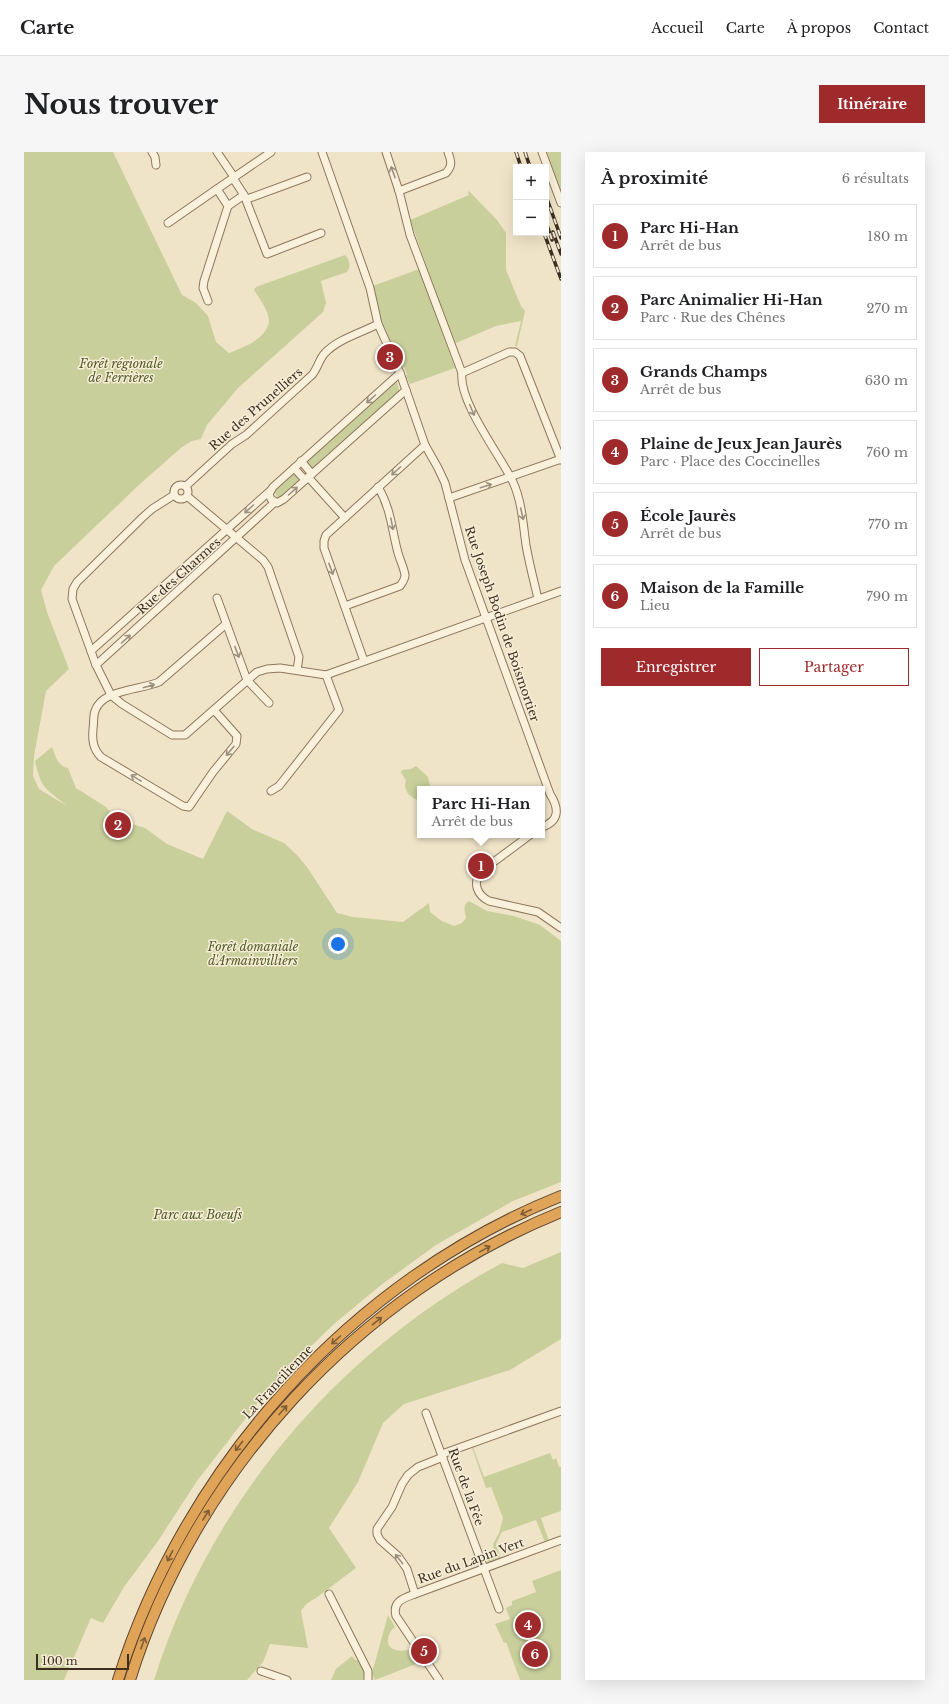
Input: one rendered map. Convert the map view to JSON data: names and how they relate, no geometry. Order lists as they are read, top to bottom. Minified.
{"streets":{"highway":["La Francilienne"],"street":["Rue des Prunelliers","Rue des Charmes","Rue Joseph Bodin de Boismortier","Rue de la Fée","Rue du Lapin Vert"]},"crossings":[["Rue des Prunelliers","Rue Joseph Bodin de Boismortier"],["Rue des Charmes","Rue Joseph Bodin de Boismortier"],["Rue de la Fée","Rue du Lapin Vert"]],"parks":["Forêt régionale de Ferrières","Forêt domaniale d'Armainvilliers","Parc aux Boeufs"],"scale_bar":"100 m","page":{"header":"Carte","nav":["Accueil","Carte","À propos","Contact"],"buttons":["Itinéraire",["Enregistrer","Partager"]],"title":"Nous trouver","heading":["À proximité","6 résultats"],"map_buttons":["+","−"],"list":[{"mark":"1","name":"Parc Hi-Han","note":"Arrêt de bus","value":"180 m"},{"mark":"2","name":"Parc Animalier Hi-Han","note":"Parc · Rue des Chênes","value":"270 m"},{"mark":"3","name":"Grands Champs","note":"Arrêt de bus","value":"630 m"},{"mark":"4","name":"Plaine de Jeux Jean Jaurès","note":"Parc · Place des Coccinelles","value":"760 m"},{"mark":"5","name":"École Jaurès","note":"Arrêt de bus","value":"770 m"},{"mark":"6","name":"Maison de la Famille","note":"Lieu","value":"790 m"}],"pins":["3","2","1","4","5","6"],"popup":["Parc Hi-Han","Arrêt de bus"],"scale":"100 m"}}
